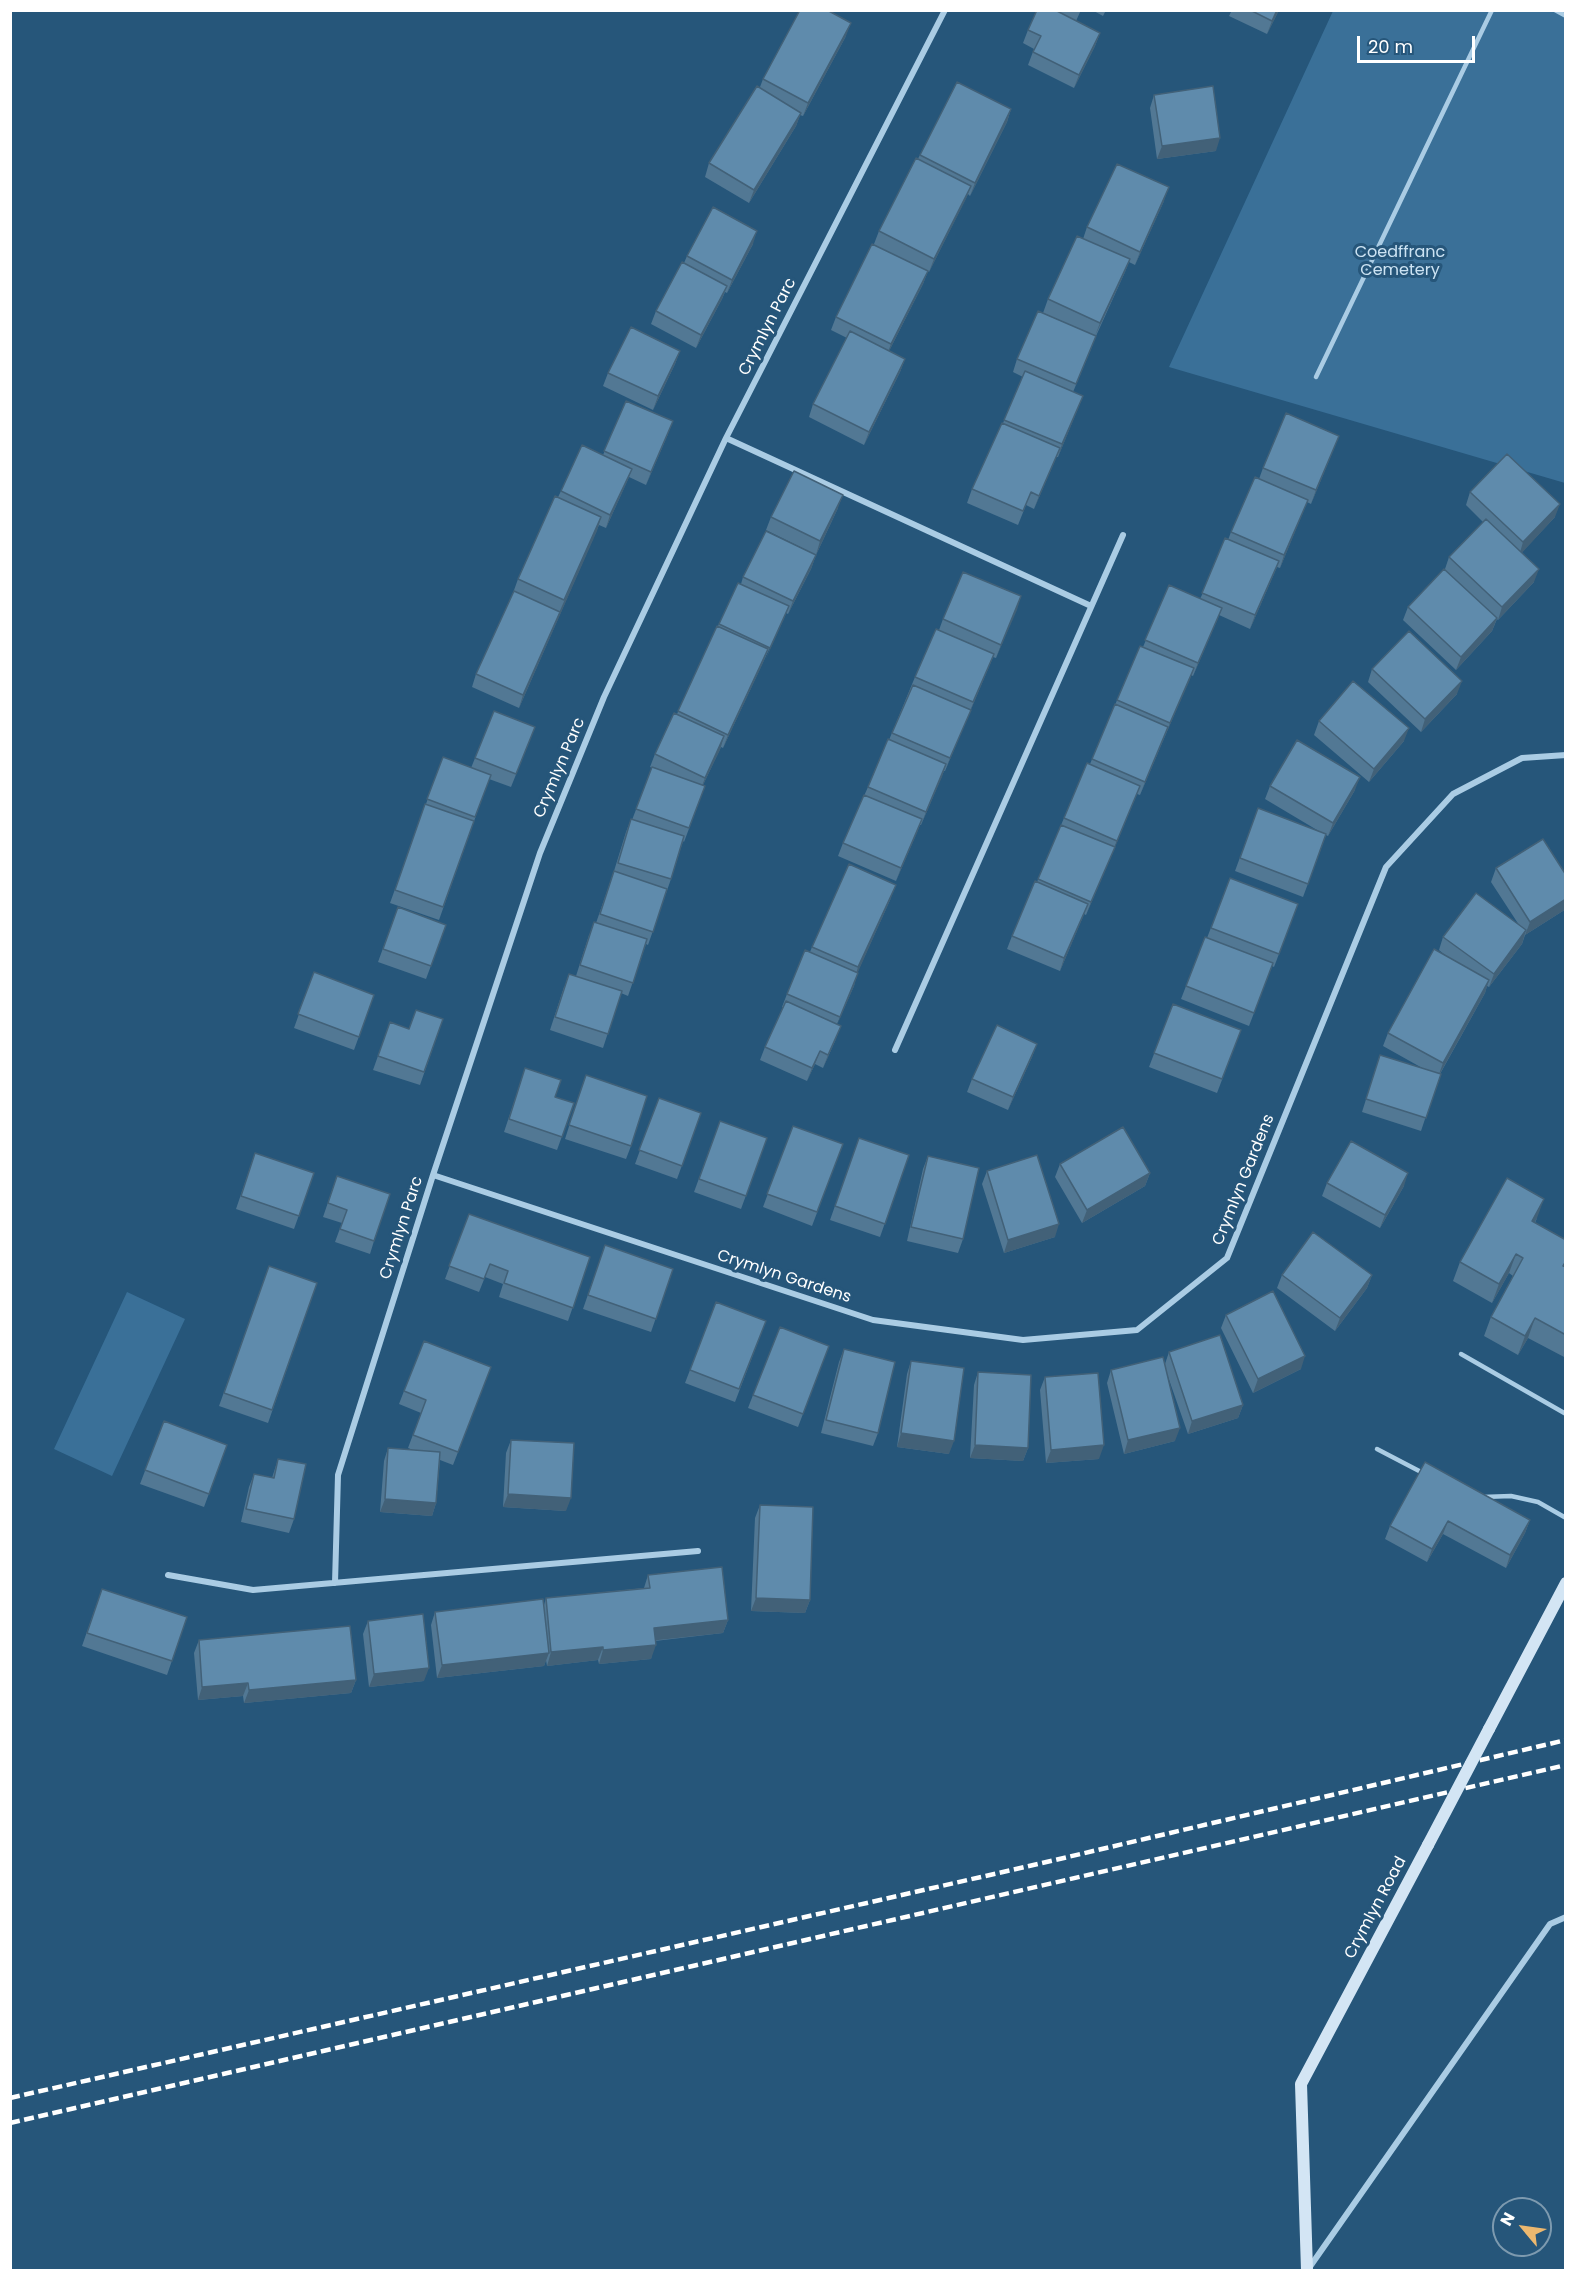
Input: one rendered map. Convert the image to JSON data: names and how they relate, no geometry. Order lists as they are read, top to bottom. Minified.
{"streets":{"street":["Crymlyn Parc","Crymlyn Gardens","Crymlyn Road"]},"crossings":[["Crymlyn Parc","Crymlyn Gardens"]],"parks":["Coedffranc Cemetery"],"scale_bar":"20 m","north":"top left"}
